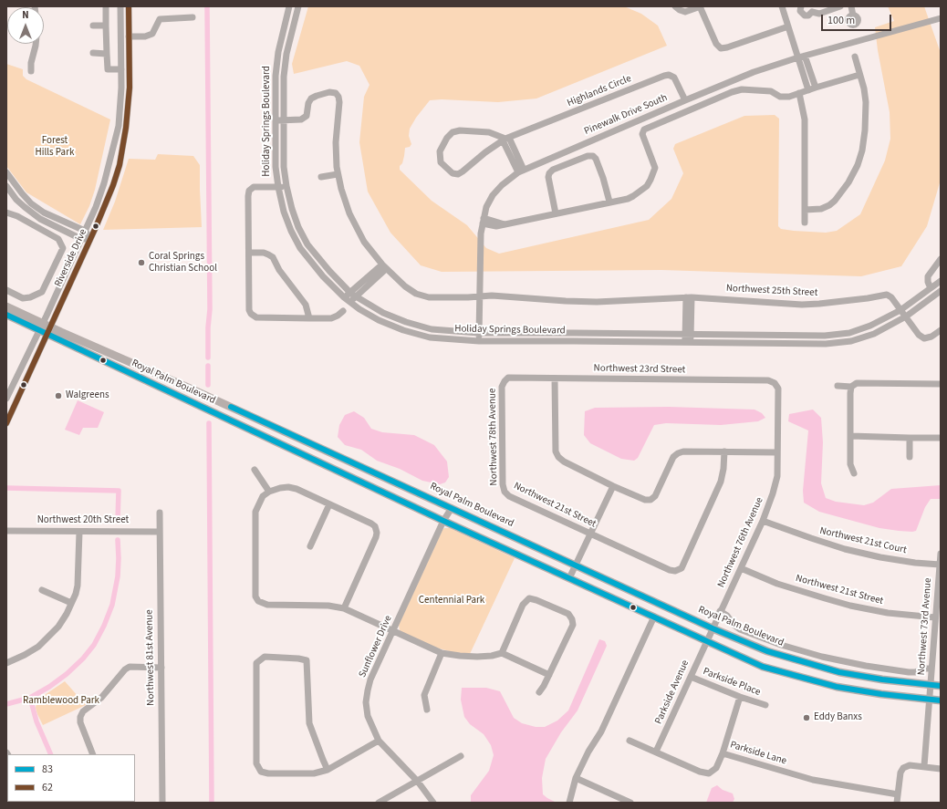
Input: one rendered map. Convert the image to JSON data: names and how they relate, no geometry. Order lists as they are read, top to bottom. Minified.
{"streets":{"main road":["Royal Palm Boulevard"],"street":["Highlands Circle","Pinewalk Drive South","Holiday Springs Boulevard","Riverside Drive","Northwest 25th Street","Northwest 23rd Street","Northwest 78th Avenue","Northwest 21st Street","Northwest 20th Street","Northwest 21st Court","Northwest 76th Avenue","Northwest 73rd Avenue","Sunflower Drive","Northwest 81st Avenue","Parkside Place","Parkside Avenue","Parkside Lane"]},"crossings":[["Highlands Circle","Pinewalk Drive South"],["Pinewalk Drive South","Holiday Springs Boulevard"],["Pinewalk Drive South","Northwest 25th Street"],["Holiday Springs Boulevard","Northwest 25th Street"],["Riverside Drive","Royal Palm Boulevard"],["Northwest 23rd Street","Northwest 78th Avenue"],["Northwest 23rd Street","Northwest 76th Avenue"],["Royal Palm Boulevard","Northwest 76th Avenue"],["Royal Palm Boulevard","Northwest 73rd Avenue"],["Royal Palm Boulevard","Sunflower Drive"],["Royal Palm Boulevard","Parkside Avenue"],["Northwest 78th Avenue","Northwest 21st Street"],["Northwest 21st Street","Northwest 76th Avenue"],["Northwest 21st Street","Northwest 73rd Avenue"],["Northwest 20th Street","Northwest 81st Avenue"],["Northwest 21st Court","Northwest 76th Avenue"],["Northwest 21st Court","Northwest 73rd Avenue"],["Northwest 76th Avenue","Parkside Avenue"],["Parkside Place","Parkside Avenue"],["Parkside Avenue","Parkside Lane"]],"parks":["Forest Hills Park","Centennial Park","Ramblewood Park"],"places":["Coral Springs Christian School","Walgreens","Eddy Banxs"],"lines":["transit line 62","transit line 83"],"legend":["83","62"],"scale_bar":"100 m","north":"top"}
